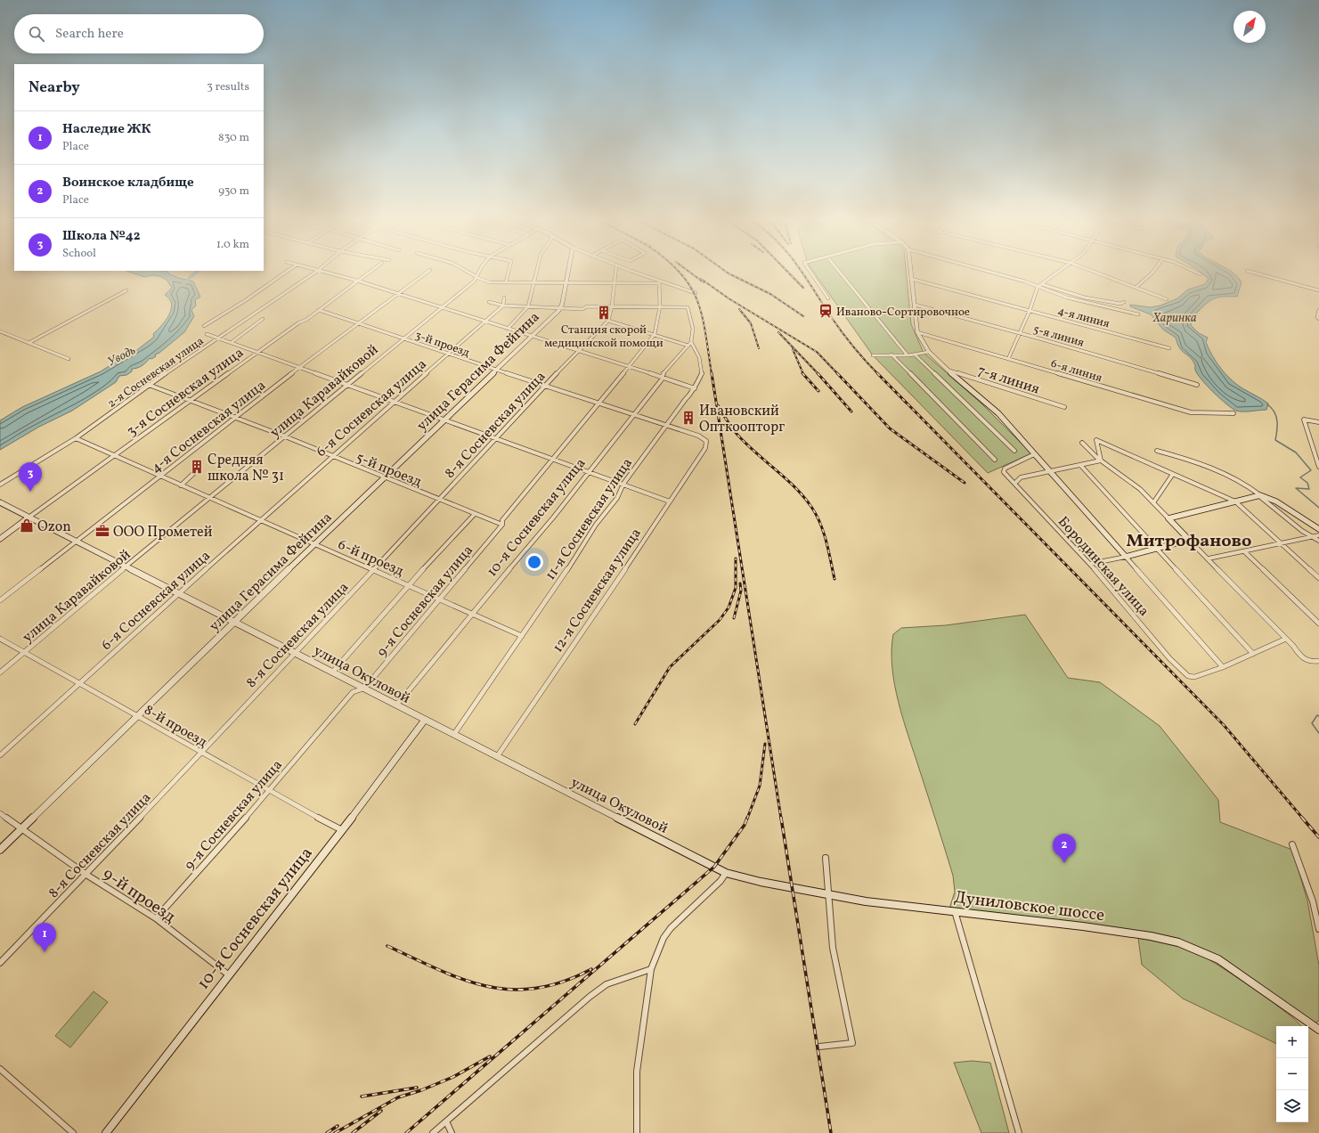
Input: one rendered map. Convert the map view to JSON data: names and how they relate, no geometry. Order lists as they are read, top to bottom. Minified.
{"streets":{"street":["4-я линия","5-я линия","3-й проезд","6-я линия","улица Герасима Фейгина","2-я Сосневская улица","7-я линия","улица Каравайковой","3-я Сосневская улица","6-я Сосневская улица","8-я Сосневская улица","4-я Сосневская улица","5-й проезд","10-я Сосневская улица","11-я Сосневская улица","6-й проезд","Бородинская улица","12-я Сосневская улица","9-я Сосневская улица","улица Окуловой","8-й проезд","9-й проезд","Дуниловское шоссе"]},"crossings":[["3-й проезд","улица Герасима Фейгина"],["3-й проезд","улица Каравайковой"],["3-й проезд","3-я Сосневская улица"],["3-й проезд","6-я Сосневская улица"],["3-й проезд","8-я Сосневская улица"],["3-й проезд","4-я Сосневская улица"],["3-й проезд","10-я Сосневская улица"],["3-й проезд","11-я Сосневская улица"],["3-й проезд","12-я Сосневская улица"],["3-й проезд","9-я Сосневская улица"],["улица Герасима Фейгина","5-й проезд"],["улица Герасима Фейгина","6-й проезд"],["улица Герасима Фейгина","улица Окуловой"],["улица Герасима Фейгина","8-й проезд"],["улица Герасима Фейгина","9-й проезд"],["2-я Сосневская улица","5-й проезд"],["2-я Сосневская улица","6-й проезд"],["улица Каравайковой","5-й проезд"],["улица Каравайковой","6-й проезд"],["улица Каравайковой","улица Окуловой"],["улица Каравайковой","8-й проезд"],["3-я Сосневская улица","5-й проезд"],["3-я Сосневская улица","6-й проезд"],["3-я Сосневская улица","улица Окуловой"],["6-я Сосневская улица","5-й проезд"],["6-я Сосневская улица","6-й проезд"],["6-я Сосневская улица","улица Окуловой"],["6-я Сосневская улица","8-й проезд"],["8-я Сосневская улица","5-й проезд"],["8-я Сосневская улица","6-й проезд"],["8-я Сосневская улица","улица Окуловой"],["8-я Сосневская улица","8-й проезд"],["8-я Сосневская улица","9-й проезд"],["4-я Сосневская улица","5-й проезд"],["4-я Сосневская улица","6-й проезд"],["4-я Сосневская улица","улица Окуловой"],["5-й проезд","9-я Сосневская улица"],["10-я Сосневская улица","11-я Сосневская улица"],["10-я Сосневская улица","6-й проезд"],["10-я Сосневская улица","улица Окуловой"],["10-я Сосневская улица","8-й проезд"],["10-я Сосневская улица","9-й проезд"],["11-я Сосневская улица","6-й проезд"],["11-я Сосневская улица","улица Окуловой"],["6-й проезд","9-я Сосневская улица"],["12-я Сосневская улица","улица Окуловой"],["9-я Сосневская улица","улица Окуловой"],["9-я Сосневская улица","8-й проезд"],["9-я Сосневская улица","9-й проезд"],["улица Окуловой","Дуниловское шоссе"]],"districts":["Митрофаново"],"water":["Харинка","Уводь"],"places":{"station":["Иваново-Сортировочное"],"building":["Станция скорой медицинской помощи","Ивановский Опткоопторг","Средняя школа № 31"],"shop":["Ozon"],"office":["ООО Прометей"]},"north":"top right","page":{"search":"Search here","heading":["Nearby","3 results"],"list":[{"mark":"1","name":"Наследие ЖК","note":"Place","value":"830 m"},{"mark":"2","name":"Воинское кладбище","note":"Place","value":"930 m"},{"mark":"3","name":"Школа №42","note":"School","value":"1.0 km"}],"pins":["3","2","1"],"map_buttons":["+","−"]}}
